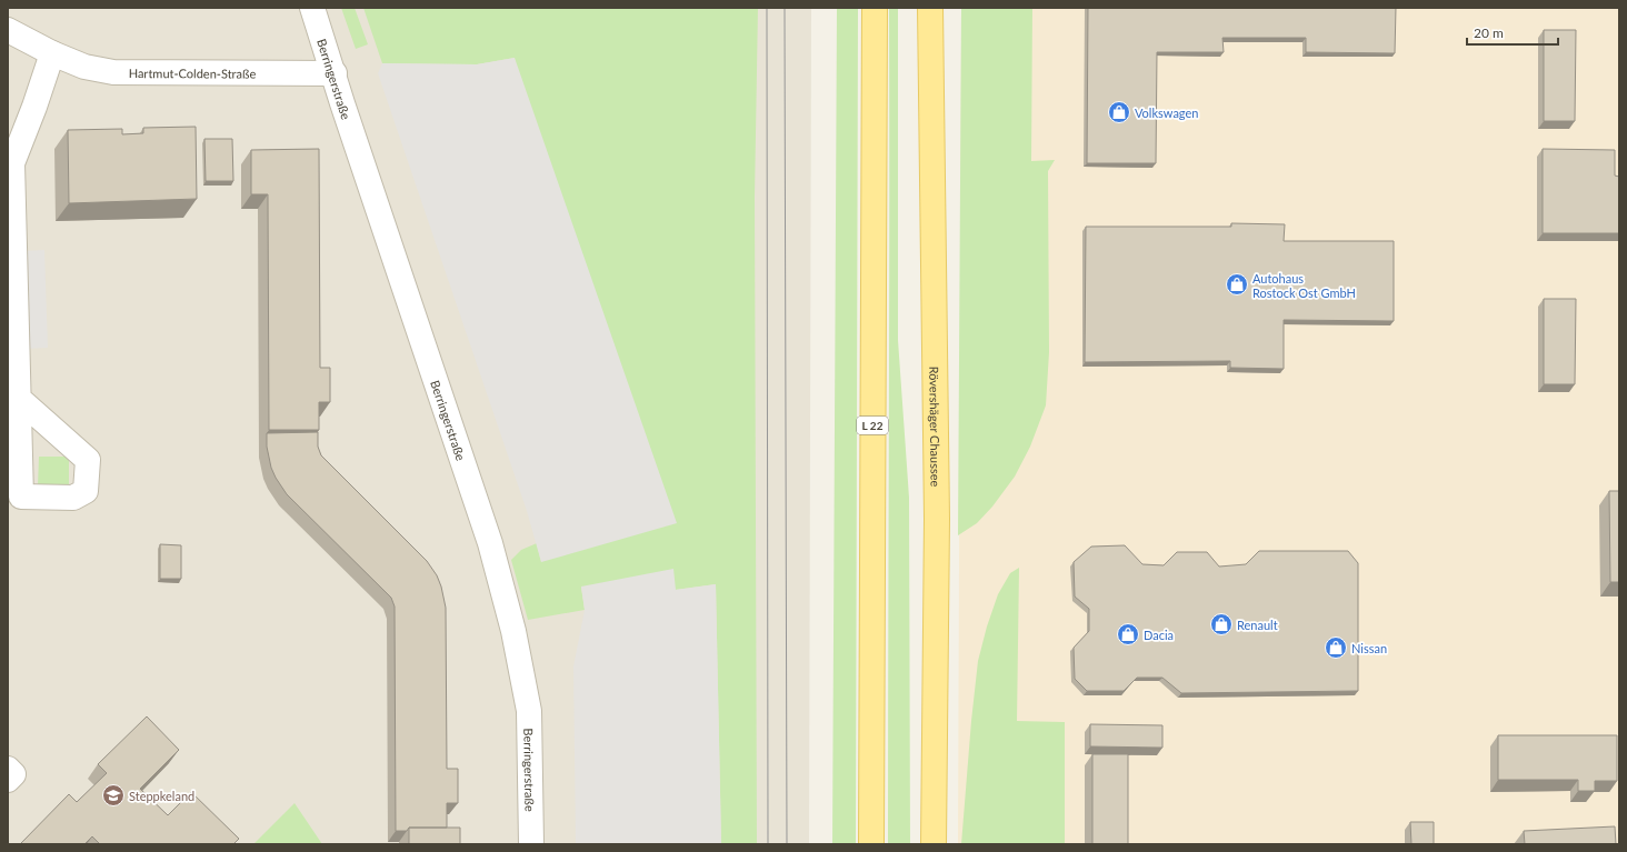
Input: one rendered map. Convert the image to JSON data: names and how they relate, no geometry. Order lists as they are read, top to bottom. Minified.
{"streets":{"main road":["L 22","Rövershäger Chaussee"],"street":["Hartmut-Colden-Straße","Berringerstraße"]},"crossings":[["Hartmut-Colden-Straße","Berringerstraße"]],"places":{"shop":["Volkswagen","Autohaus Rostock Ost GmbH","Renault","Dacia","Nissan"],"school or university":["Steppkeland"]},"scale_bar":"20 m"}
